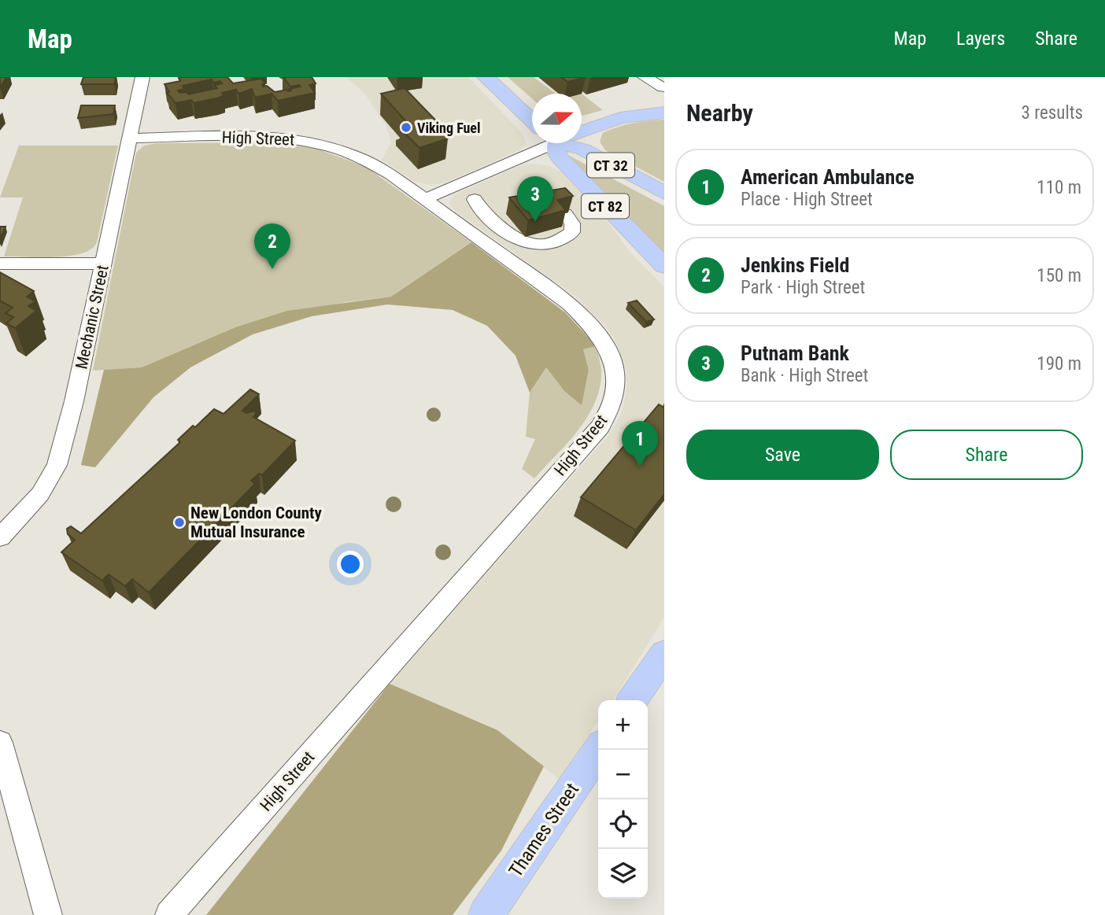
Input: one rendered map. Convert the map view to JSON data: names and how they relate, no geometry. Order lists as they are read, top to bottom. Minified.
{"streets":{"main road":["CT 32","CT 82","Thames Street"],"street":["High Street","Mechanic Street"]},"crossings":[["High Street","Mechanic Street"]],"places":["Viking Fuel","New London County Mutual Insurance"],"north":"right","page":{"header":"Map","nav":["Map","Layers","Share"],"heading":["Nearby","3 results"],"list":[{"mark":"1","name":"American Ambulance","note":"Place · High Street","value":"110 m"},{"mark":"2","name":"Jenkins Field","note":"Park · High Street","value":"150 m"},{"mark":"3","name":"Putnam Bank","note":"Bank · High Street","value":"190 m"}],"pins":["3","2","1"],"buttons":["Save","Share"],"map_buttons":["+","−"]}}
